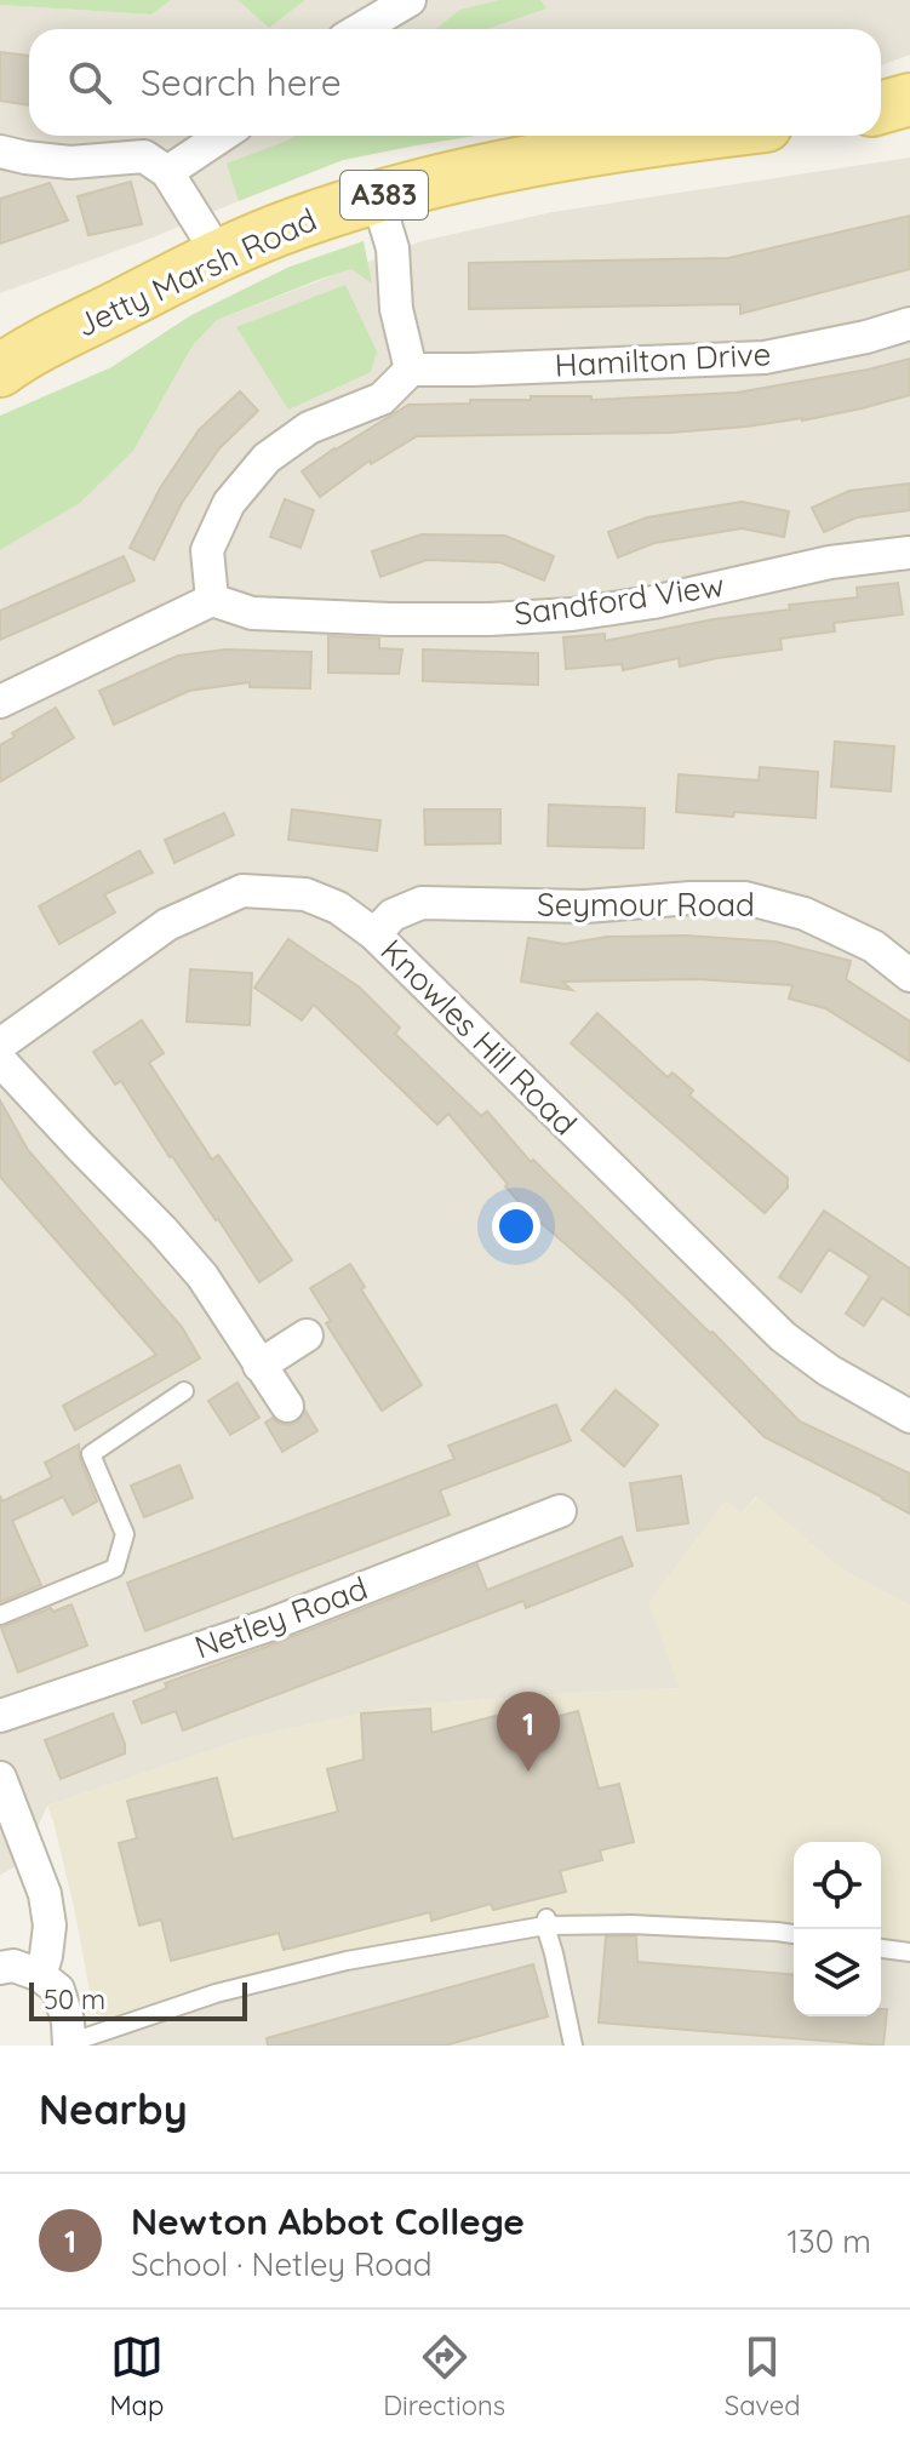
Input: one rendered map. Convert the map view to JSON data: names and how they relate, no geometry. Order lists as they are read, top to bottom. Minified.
{"streets":{"main road":["A383","Jetty Marsh Road"],"street":["Hamilton Drive","Sandford View","Seymour Road","Knowles Hill Road","Netley Road"]},"crossings":[["Seymour Road","Knowles Hill Road"]],"scale_bar":"50 m","page":{"search":"Search here","pins":"1","scale":"50 m","heading":"Nearby","list":[{"mark":"1","name":"Newton Abbot College","note":"School · Netley Road","value":"130 m"}],"nav":["Map","Directions","Saved"]}}
